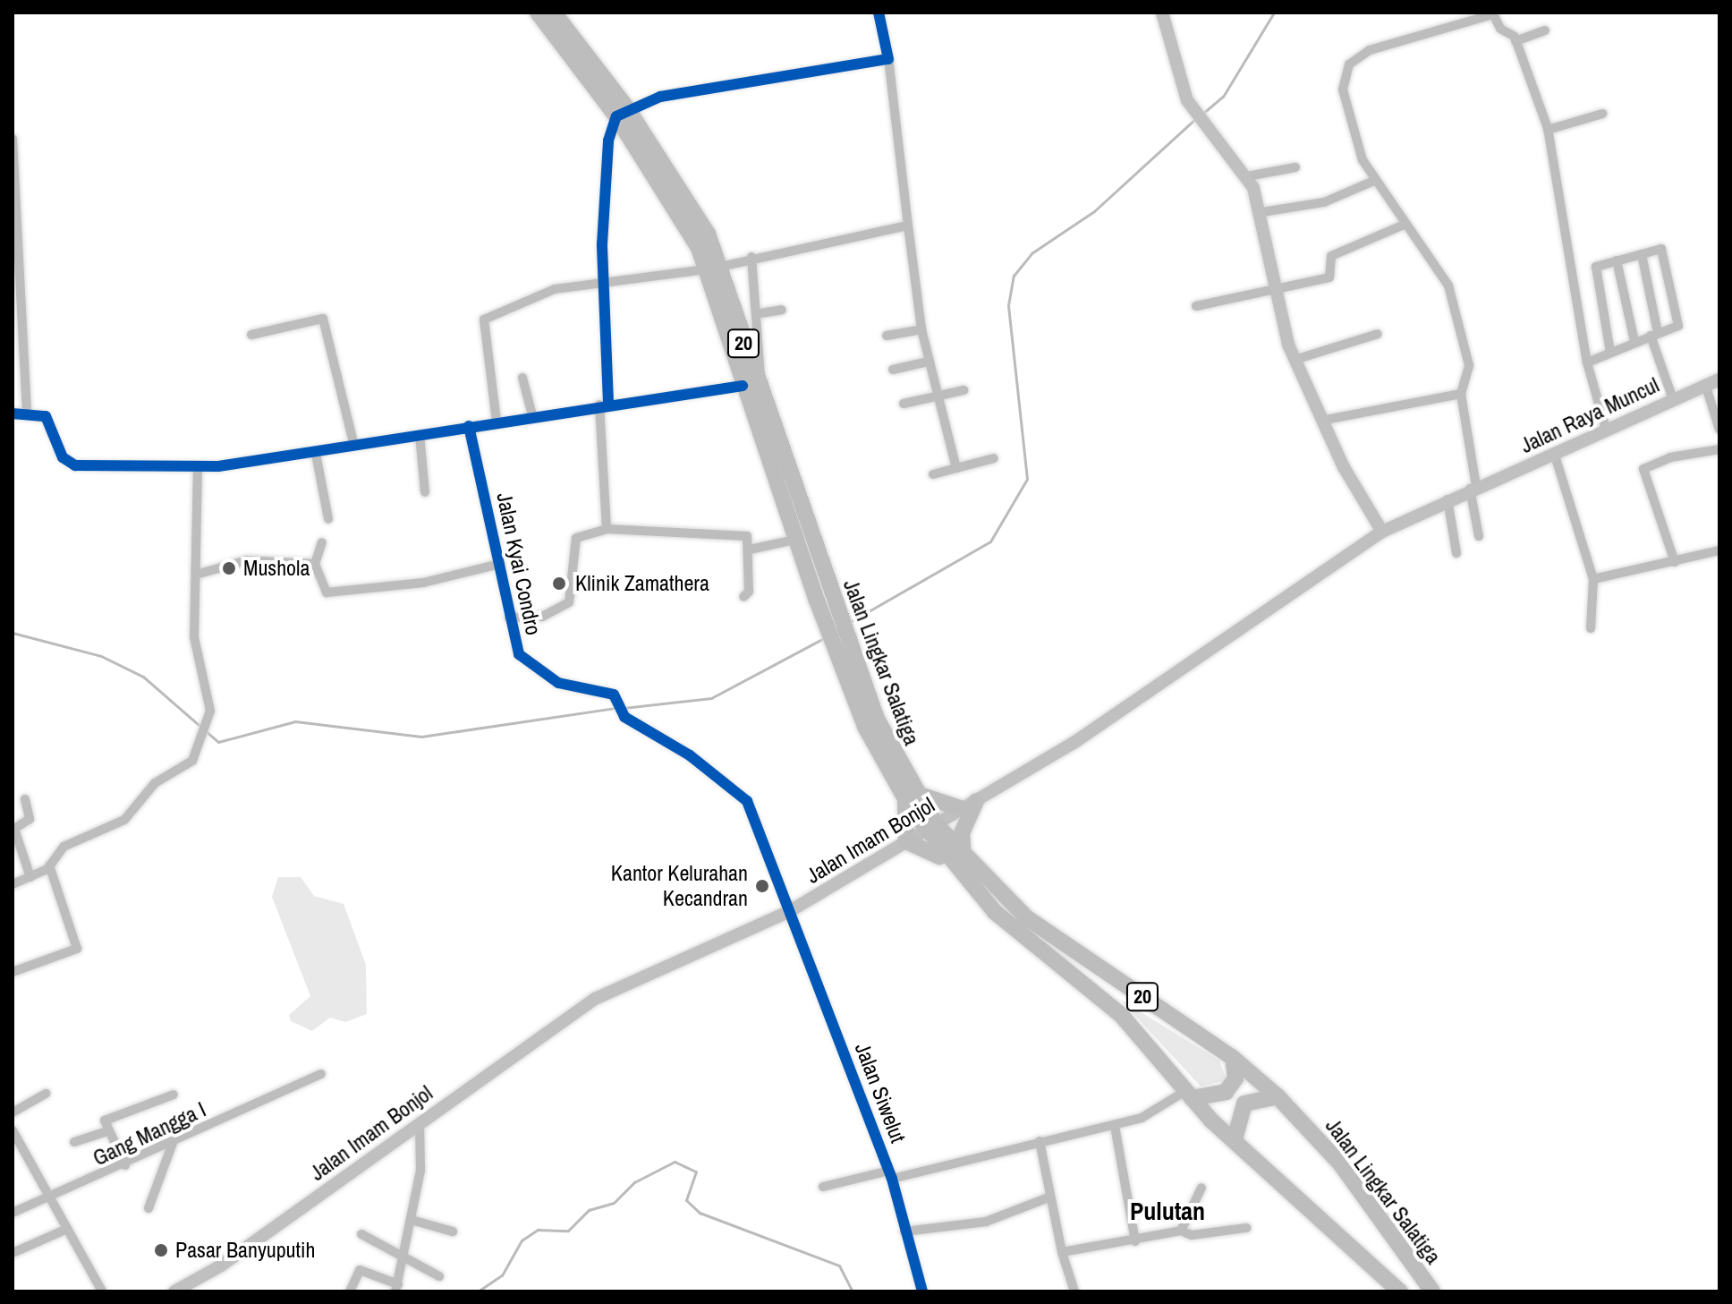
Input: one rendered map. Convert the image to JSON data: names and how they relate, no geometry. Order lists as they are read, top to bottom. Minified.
{"streets":{"highway":["20","Jalan Lingkar Salatiga"],"main road":["Jalan Raya Muncul","Jalan Imam Bonjol"],"street":["Jalan Kyai Condro","Jalan Siwelut","Gang Mangga I"]},"crossings":[["Jalan Raya Muncul","Jalan Imam Bonjol"],["Jalan Kyai Condro","Jalan Imam Bonjol"],["Jalan Kyai Condro","Jalan Siwelut"],["Jalan Lingkar Salatiga","Jalan Imam Bonjol"],["Jalan Imam Bonjol","Jalan Siwelut"]],"districts":["Pulutan"],"places":["Mushola","Klinik Zamathera","Kantor Kelurahan Kecandran","Pasar Banyuputih"]}
